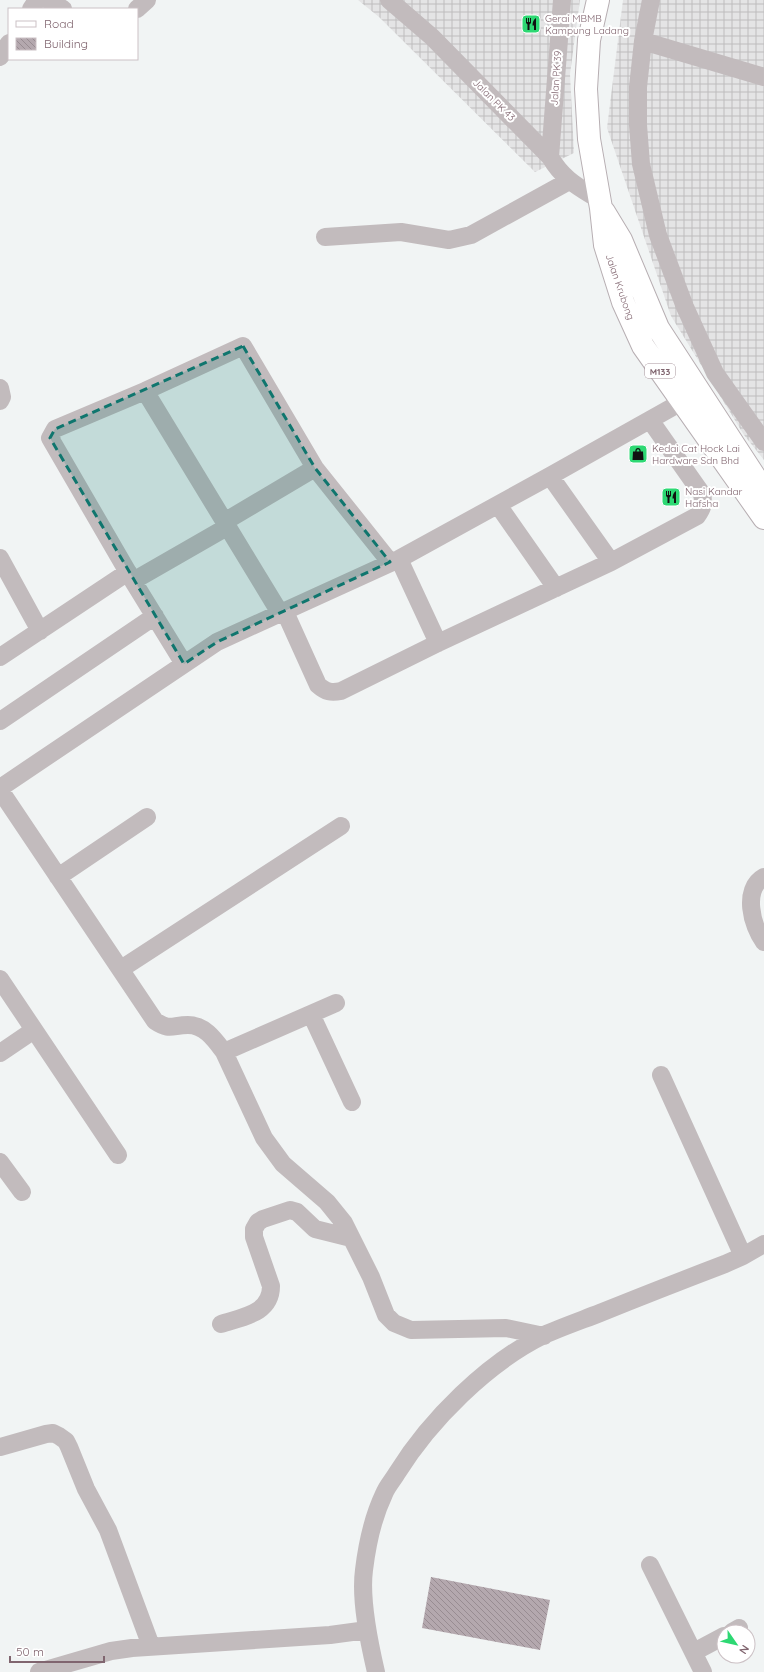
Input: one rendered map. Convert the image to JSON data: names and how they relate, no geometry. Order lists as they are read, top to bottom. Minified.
{"streets":{"main road":["Jalan Krubong","M133"],"street":["Jalan PK 39","Jalan PK 43"]},"crossings":[["Jalan PK 39","Jalan PK 43"],["Jalan PK 43","Jalan Krubong"]],"places":{"restaurant":["Gerai MBMB Kampung Ladang","Nasi Kandar Hafsha"],"shop":["Kedai Cat Hock Lai Hardware Sdn Bhd"]},"legend":["Road","Building"],"scale_bar":"50 m","north":"bottom right"}
